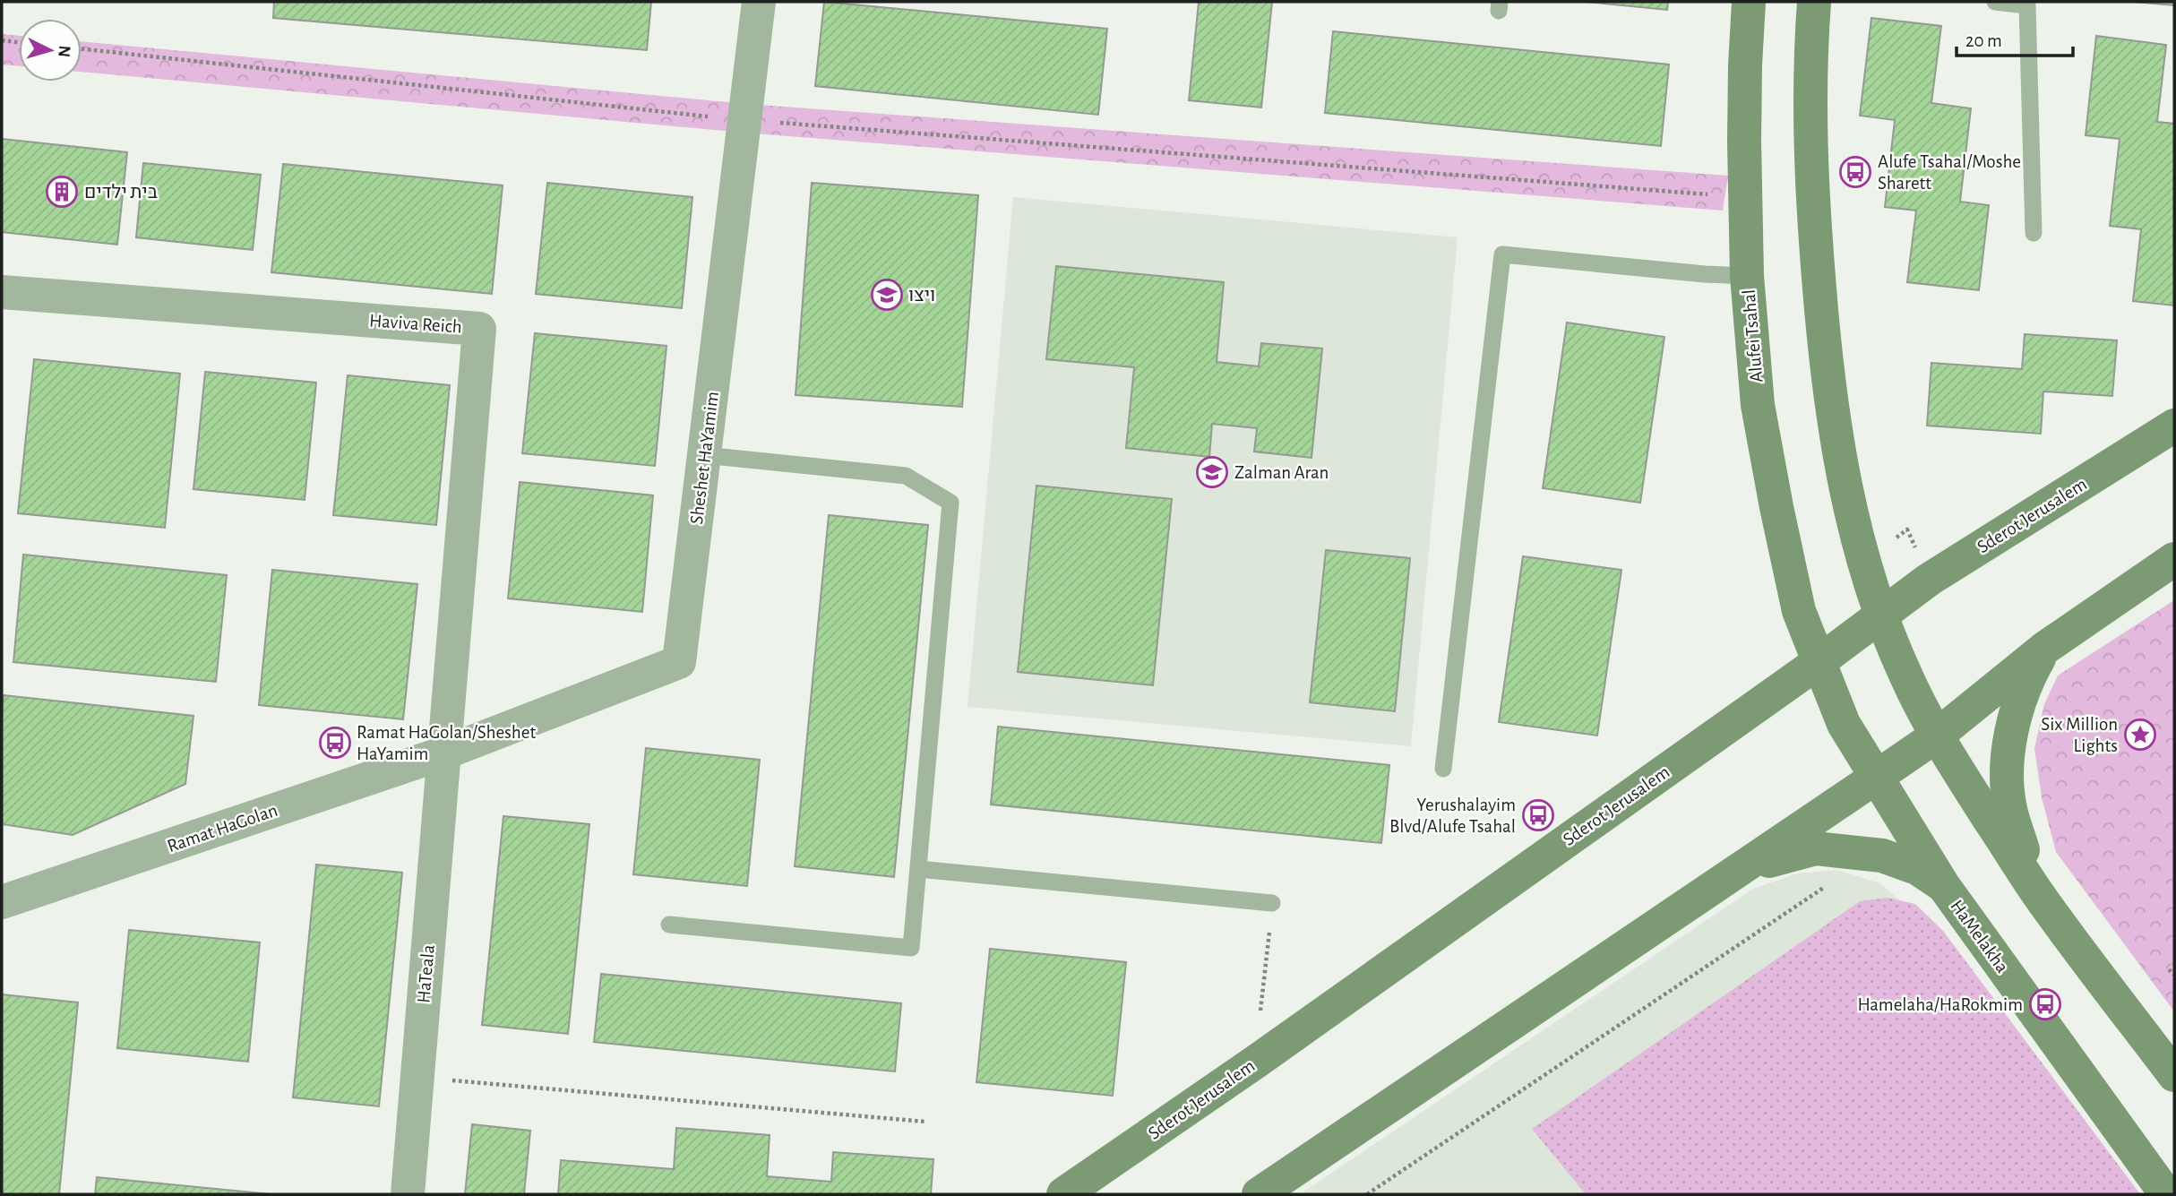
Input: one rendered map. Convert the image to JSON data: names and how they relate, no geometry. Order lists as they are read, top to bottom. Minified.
{"streets":{"main road":["Alufei Tsahal","Sderot Jerusalem","HaMelakha"],"street":["Haviva Reich","Sheshet HaYamim","Ramat HaGolan","HaTeala"]},"crossings":[["Haviva Reich","Sheshet HaYamim"],["Haviva Reich","Ramat HaGolan"],["Haviva Reich","HaTeala"],["Alufei Tsahal","Sderot Jerusalem"],["Alufei Tsahal","HaMelakha"],["Sheshet HaYamim","Ramat HaGolan"],["Sheshet HaYamim","HaTeala"],["Sderot Jerusalem","HaMelakha"],["Ramat HaGolan","HaTeala"]],"places":{"bus stop":["Alufe Tsahal/Moshe Sharett","Ramat HaGolan/Sheshet HaYamim","Yerushalayim Blvd/Alufe Tsahal","Hamelaha/HaRokmim"],"building":["בית ילדים"],"school or university":["ויצו","Zalman Aran"],"place":["Six Million Lights"]},"scale_bar":"20 m","north":"right"}
